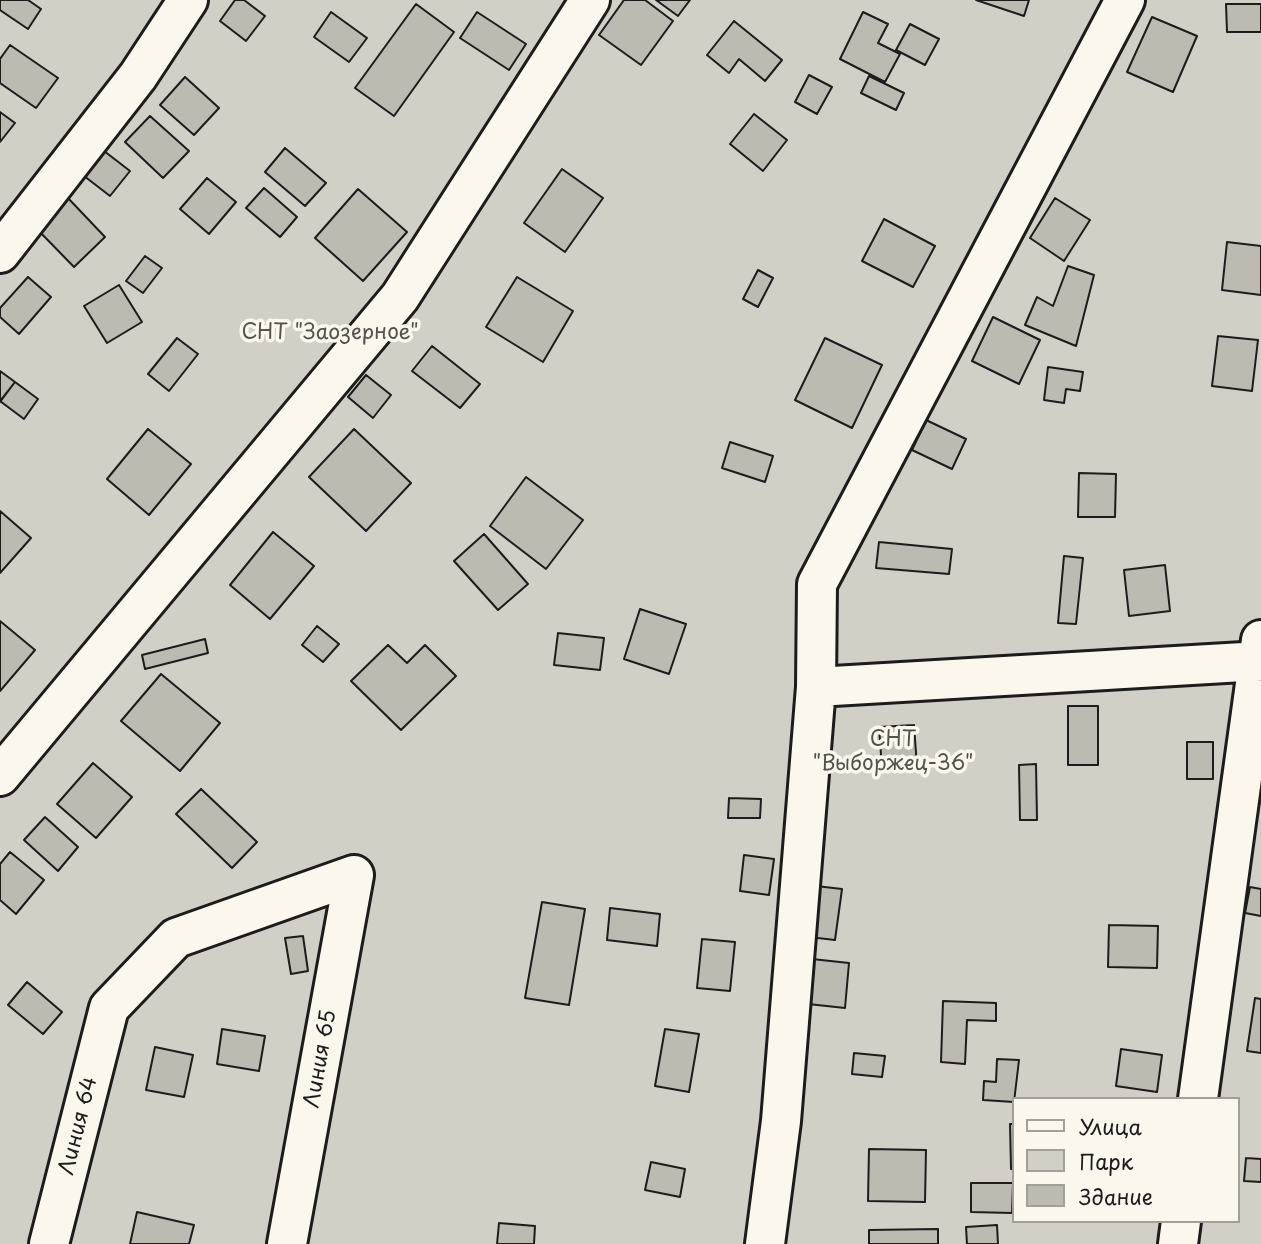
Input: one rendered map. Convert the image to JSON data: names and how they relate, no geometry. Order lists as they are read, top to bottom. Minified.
{"streets":{"street":["Линия 65","Линия 64"]},"crossings":[["Линия 65","Линия 64"]],"parks":["СНТ \"Заозерное\"","СНТ \"Выборжец-36\""],"legend":["Улица","Парк","Здание"]}
